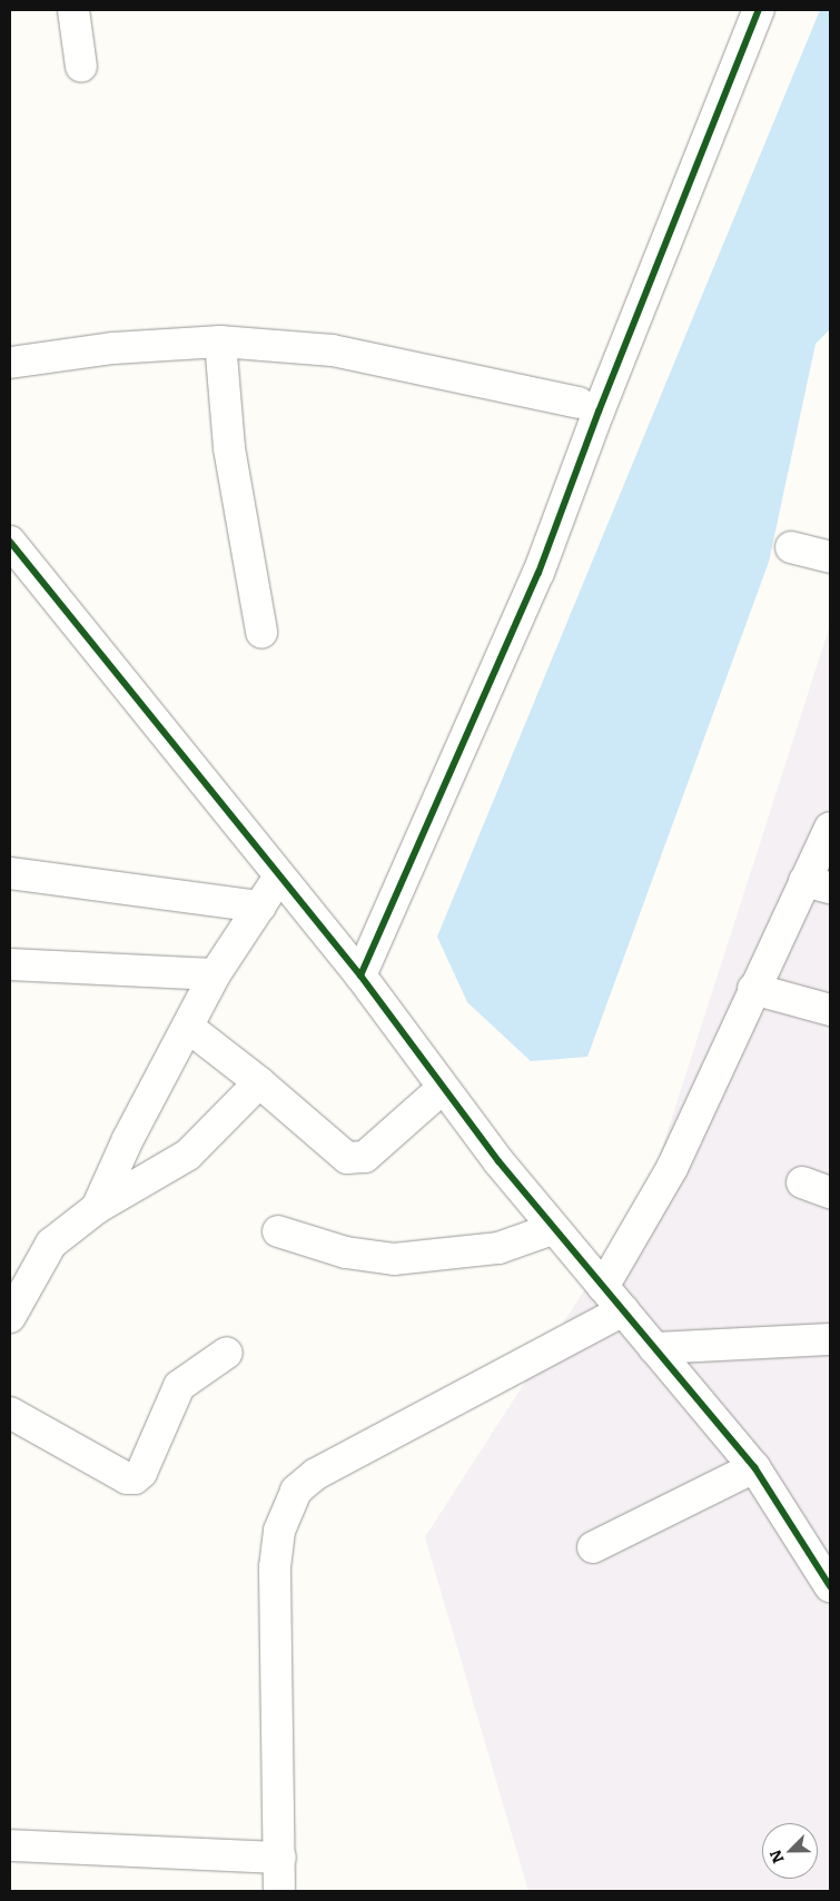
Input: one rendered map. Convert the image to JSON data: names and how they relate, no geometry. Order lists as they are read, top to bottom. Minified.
{"north":"bottom left"}
